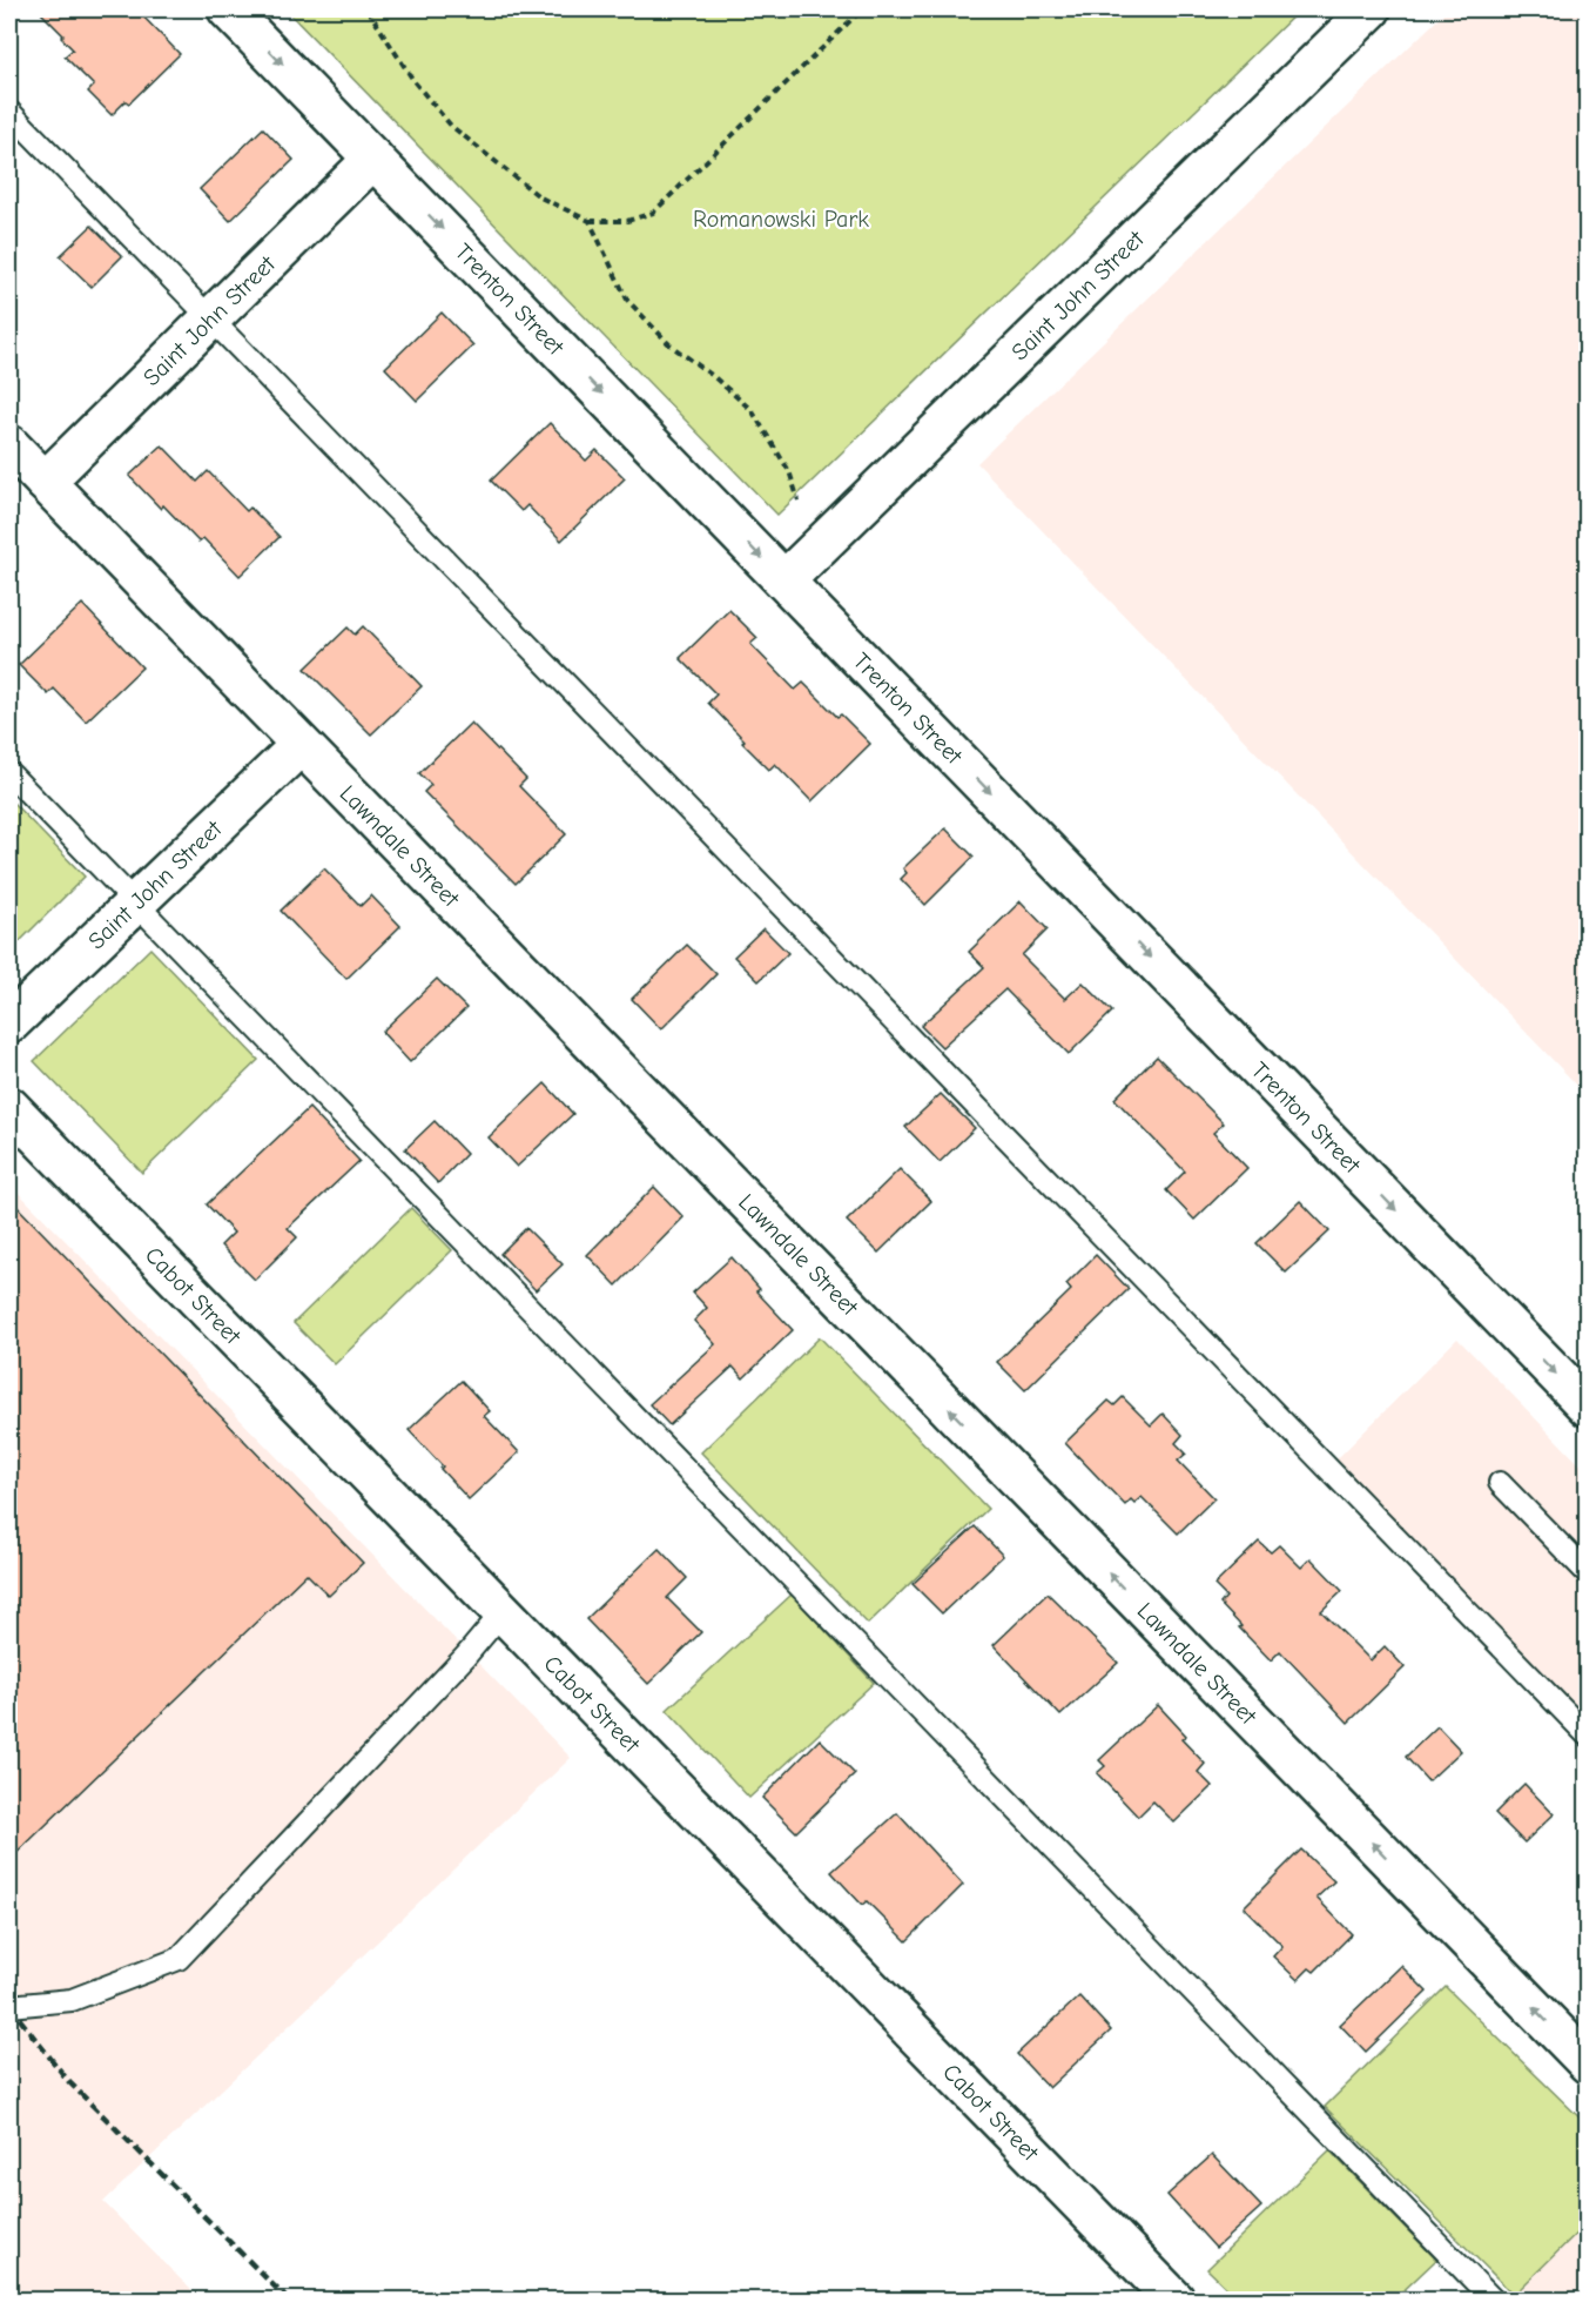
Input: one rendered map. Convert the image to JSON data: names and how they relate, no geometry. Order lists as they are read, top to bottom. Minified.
{"streets":{"street":["Saint John Street","Trenton Street","Lawndale Street","Cabot Street"]},"crossings":[["Saint John Street","Trenton Street"],["Saint John Street","Lawndale Street"]],"one_way":["Trenton Street","Lawndale Street"],"parks":["Romanowski Park"]}
